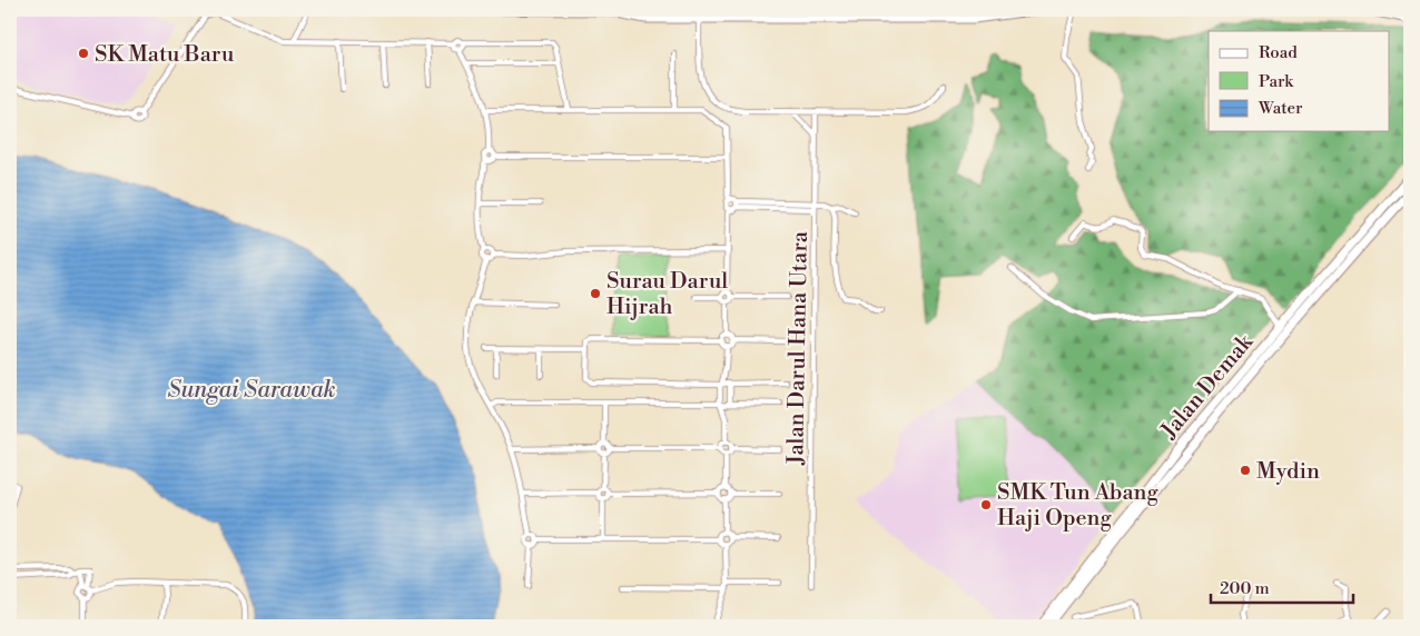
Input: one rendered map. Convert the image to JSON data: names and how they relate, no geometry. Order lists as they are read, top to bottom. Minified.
{"streets":{"highway":["Jalan Demak"],"street":["Jalan Darul Hana Utara"]},"water":["Sungai Sarawak"],"places":["SK Matu Baru","Surau Darul Hijrah","Mydin","SMK Tun Abang Haji Openg"],"legend":["Road","Park","Water"],"scale_bar":"200 m"}
